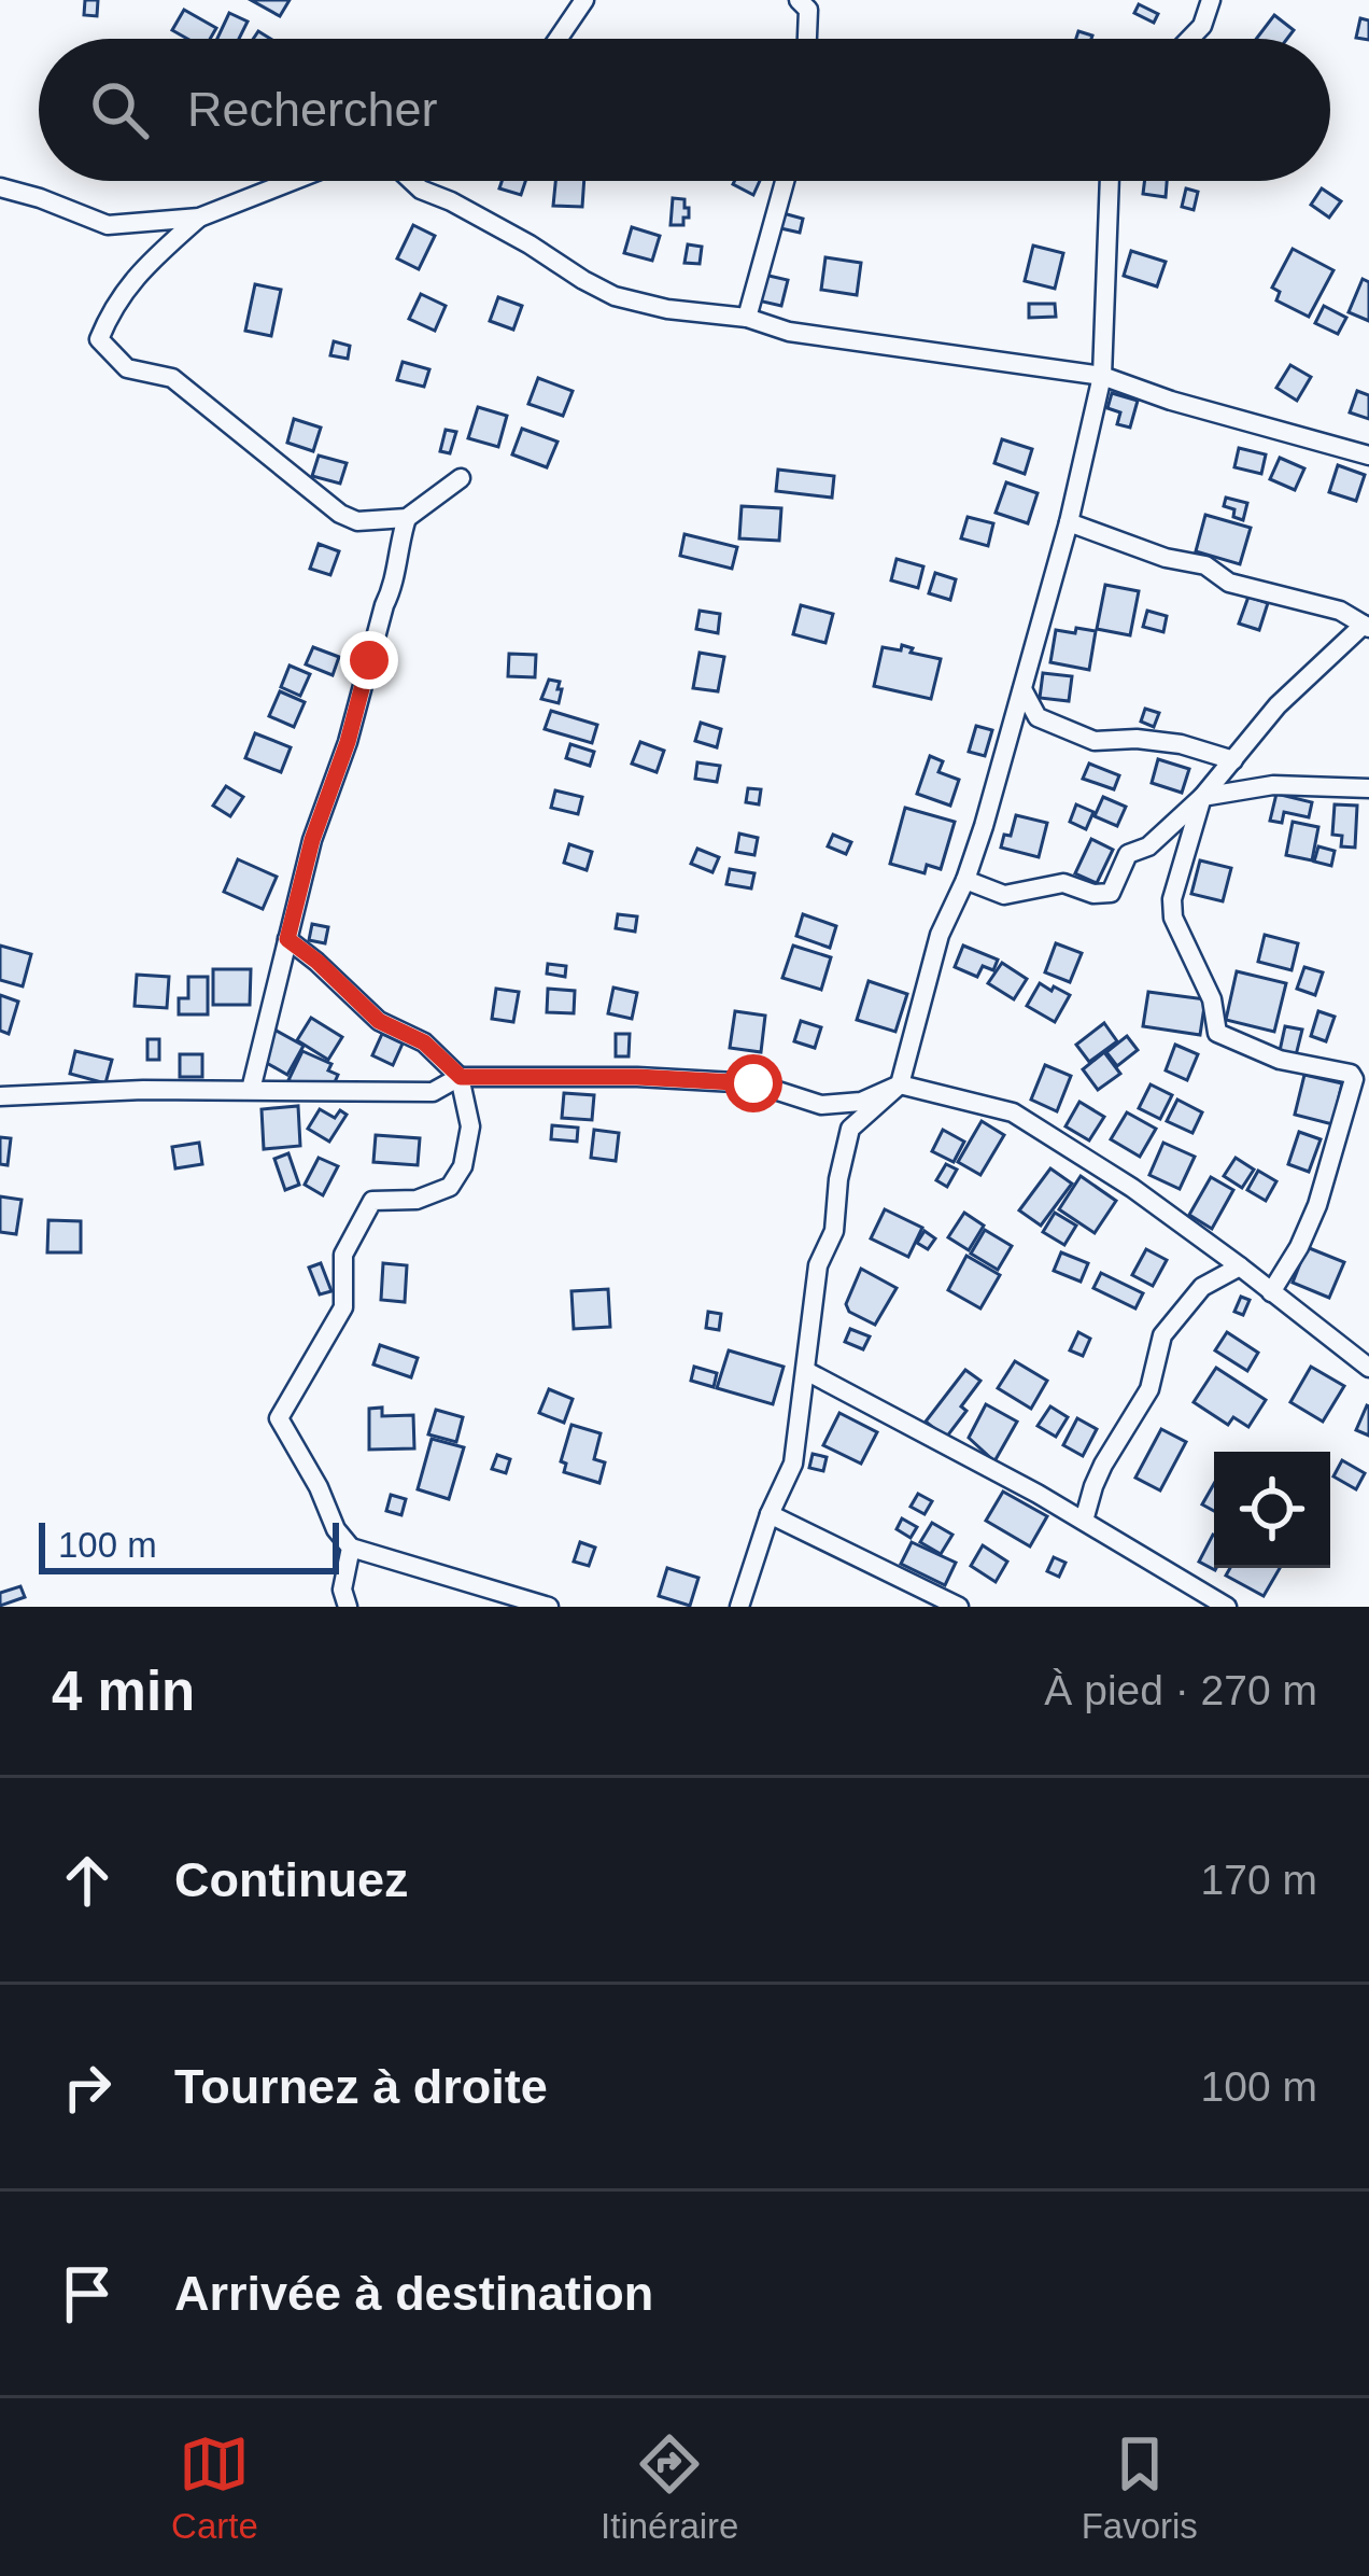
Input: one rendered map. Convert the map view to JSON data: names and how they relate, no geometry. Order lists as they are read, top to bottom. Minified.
{"scale_bar":"100 m","page":{"search":"Rechercher","scale":"100 m","heading":["4 min","À pied · 270 m"],"list":[["Continuez","170 m"],["Tournez à droite","100 m"],"Arrivée à destination"],"nav":["Carte","Itinéraire","Favoris"]}}
